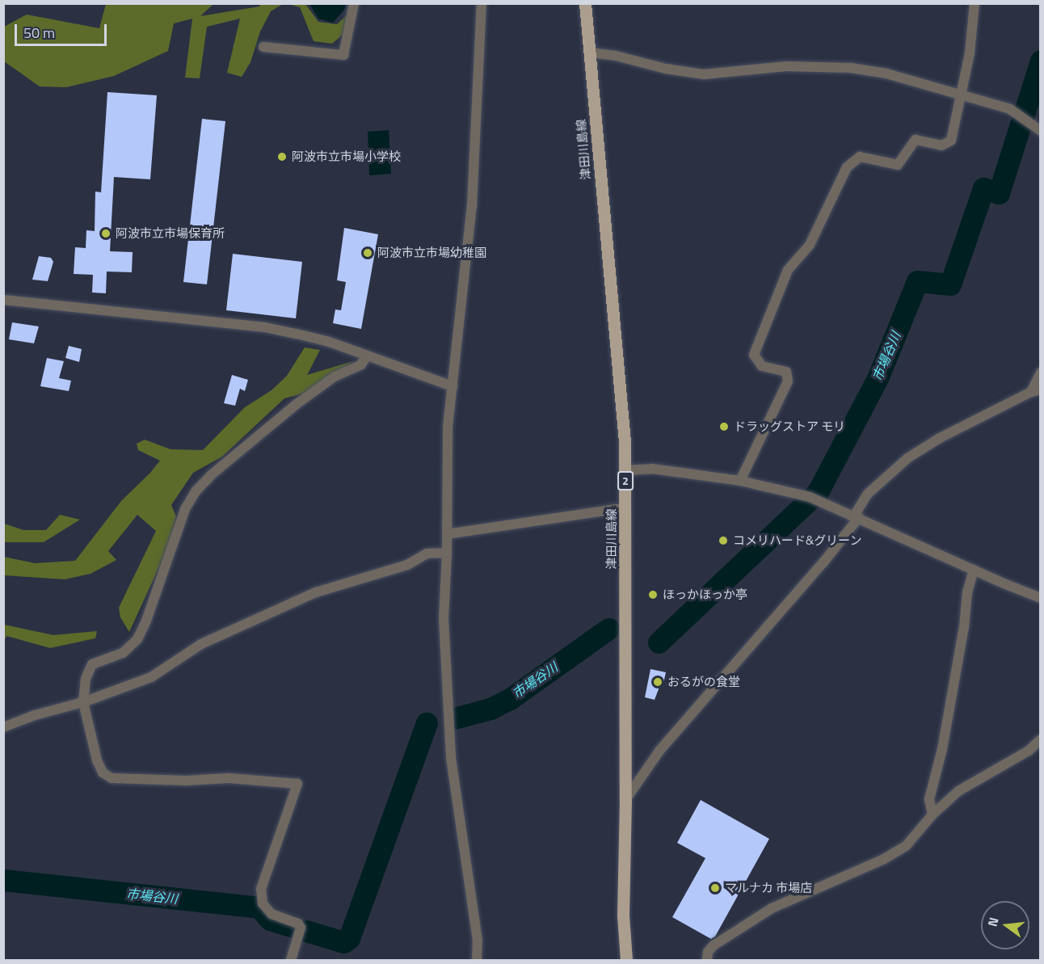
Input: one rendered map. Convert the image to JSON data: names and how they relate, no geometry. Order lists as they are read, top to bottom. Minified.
{"streets":{"main road":["津田川島線","2"]},"water":["市場谷川"],"places":["阿波市立市場小学校","阿波市立市場保育所","阿波市立市場幼稚園","ドラッグストア モリ","コメリハード&グリーン","ほっかほっか亭","おるがの食堂","マルナカ 市場店"],"scale_bar":"50 m","north":"left"}
